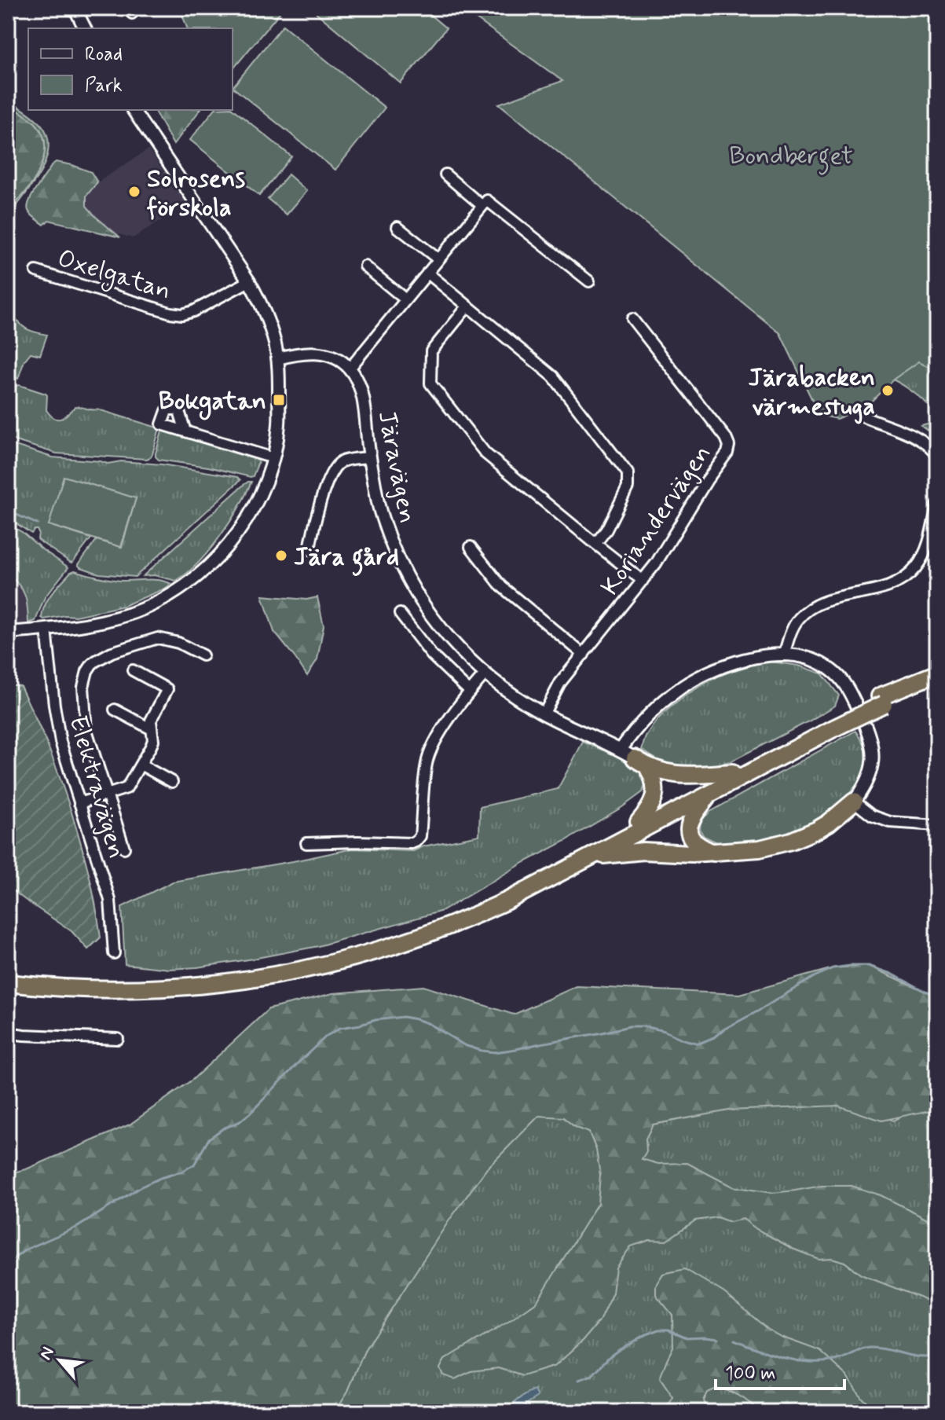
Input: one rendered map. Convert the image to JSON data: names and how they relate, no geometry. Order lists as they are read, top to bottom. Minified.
{"streets":{"street":["Oxelgatan","Järavägen","Koriandervägen","Elektravägen"]},"crossings":[["Järavägen","Koriandervägen"]],"parks":["Bondberget"],"places":{"other":["Solrosens förskola","Järabacken värmestuga","Jära gård"],"transit":["Bokgatan"]},"legend":["Road","Park"],"scale_bar":"100 m","north":"top left"}
